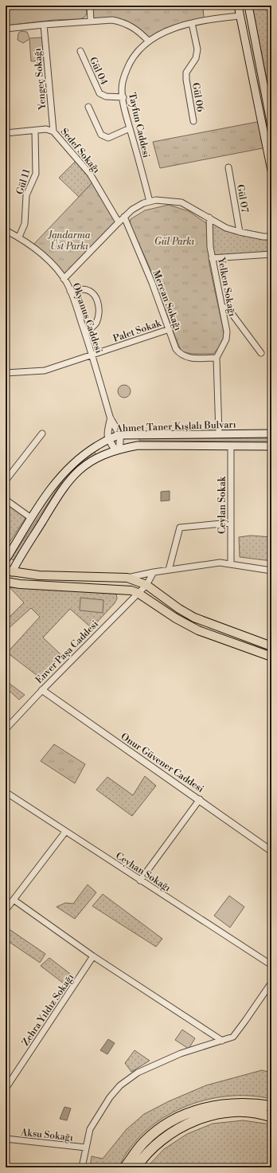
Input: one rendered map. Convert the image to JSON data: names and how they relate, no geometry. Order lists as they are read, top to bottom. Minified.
{"streets":{"main road":["Ahmet Taner Kışlalı Bulvarı"],"street":["Gül 04","Yengeç Sokağı","Gül 06","Tayfun Caddesi","Sedef Sokağı","Gül 11","Gül 07","Yelken Sokağı","Mercan Sokağı","Okyanus Caddesi","Palet Sokak","Ceylan Sokak","Enver Paşa Caddesi","Onur Güvener Caddesi","Ceyhan Sokağı","Zehra Yıldız Sokağı","Aksu Sokağı"]},"crossings":[["Gül 04","Tayfun Caddesi"],["Yengeç Sokağı","Sedef Sokağı"],["Gül 06","Tayfun Caddesi"],["Sedef Sokağı","Gül 11"],["Gül 11","Okyanus Caddesi"],["Yelken Sokağı","Mercan Sokağı"],["Mercan Sokağı","Palet Sokak"],["Okyanus Caddesi","Palet Sokak"],["Ahmet Taner Kışlalı Bulvarı","Ceylan Sokak"],["Enver Paşa Caddesi","Onur Güvener Caddesi"]],"parks":["Jandarma Üst Parkı","Gül Parkı"]}
